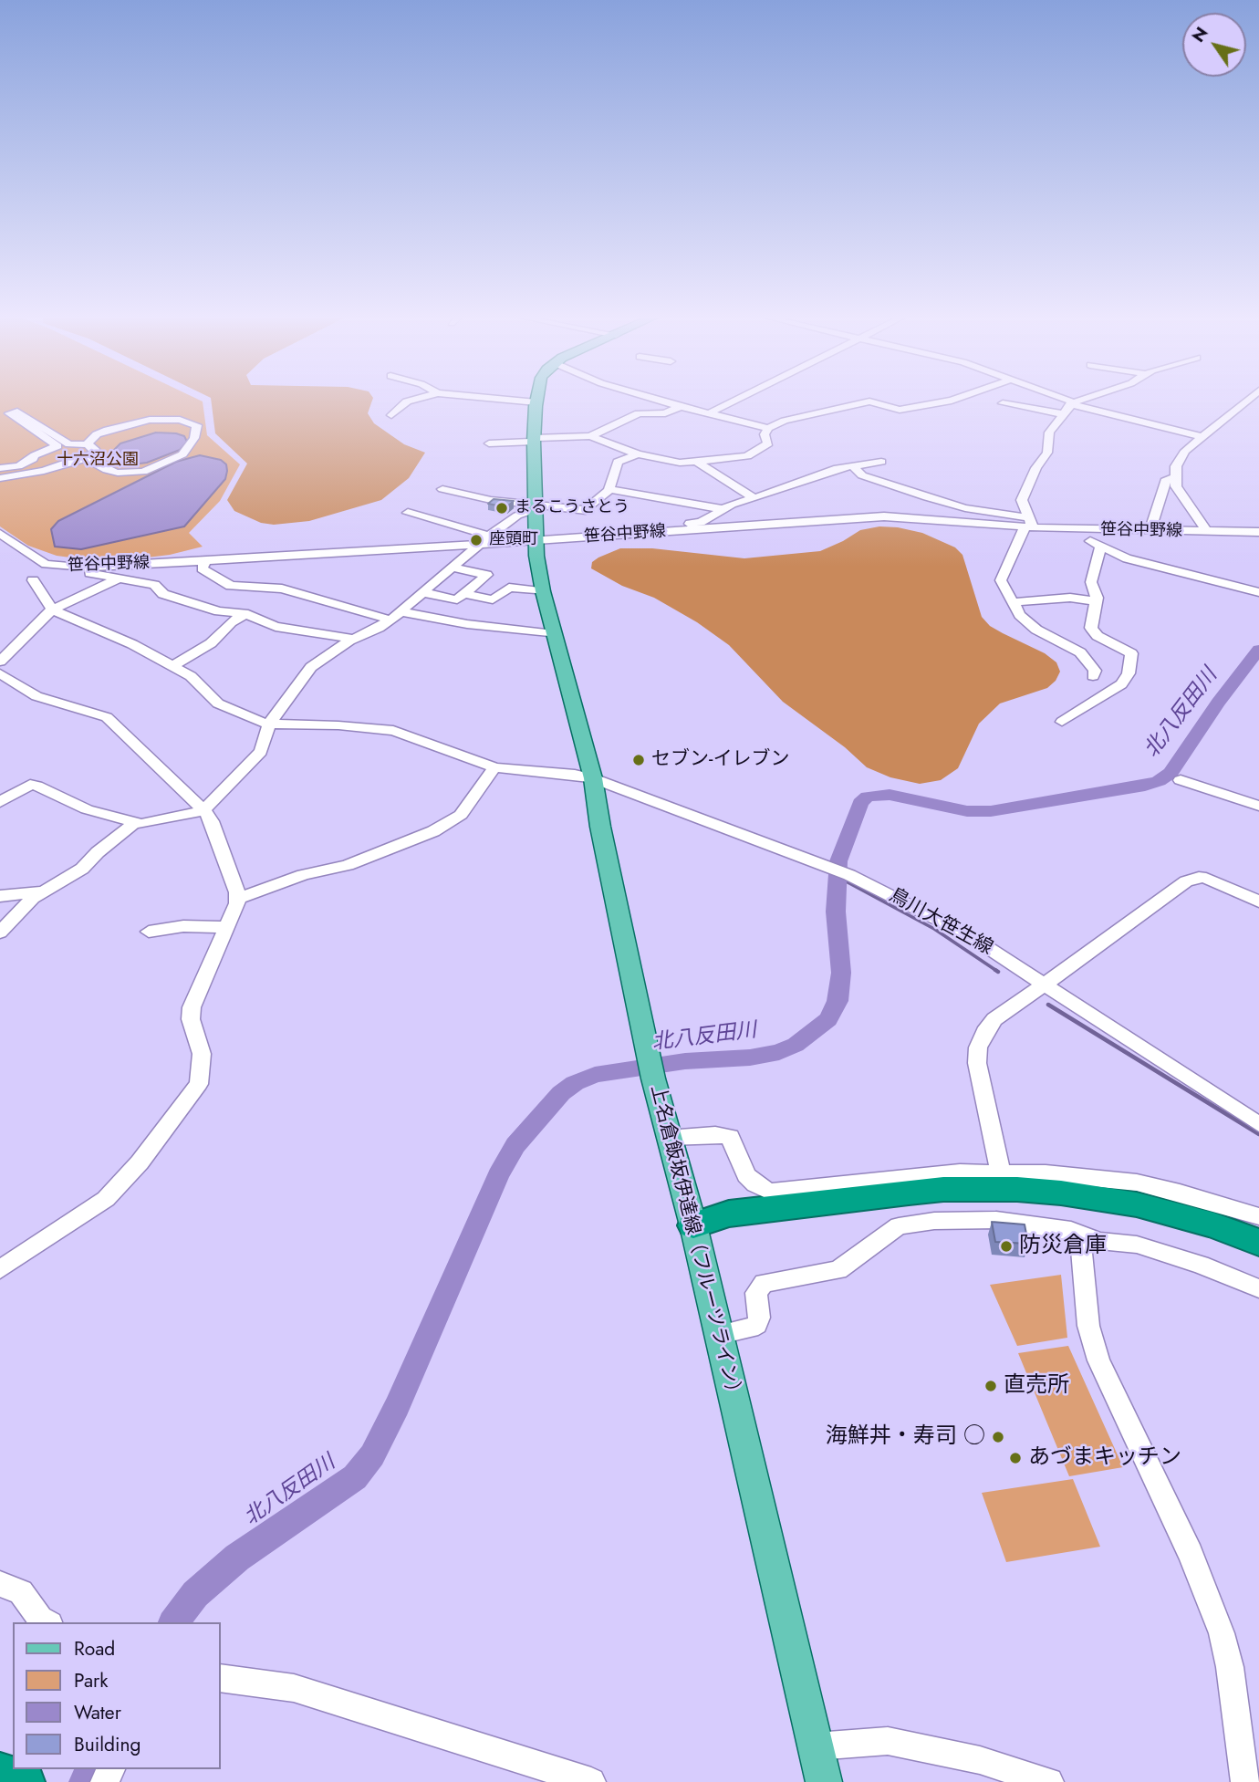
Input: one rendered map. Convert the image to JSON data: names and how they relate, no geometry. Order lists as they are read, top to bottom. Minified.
{"streets":{"main road":["上名倉飯坂伊達線（フルーツライン）"],"street":["笹谷中野線","鳥川大笹生線"]},"crossings":[["笹谷中野線","上名倉飯坂伊達線（フルーツライン）"],["鳥川大笹生線","上名倉飯坂伊達線（フルーツライン）"]],"water":["北八反田川"],"parks":["十六沼公園"],"places":["まるこうさとう","座頭町","セブン-イレブン","防災倉庫","直売所","海鮮丼・寿司 ○","あづまキッチン"],"legend":["Road","Park","Water","Building"],"north":"top left"}
